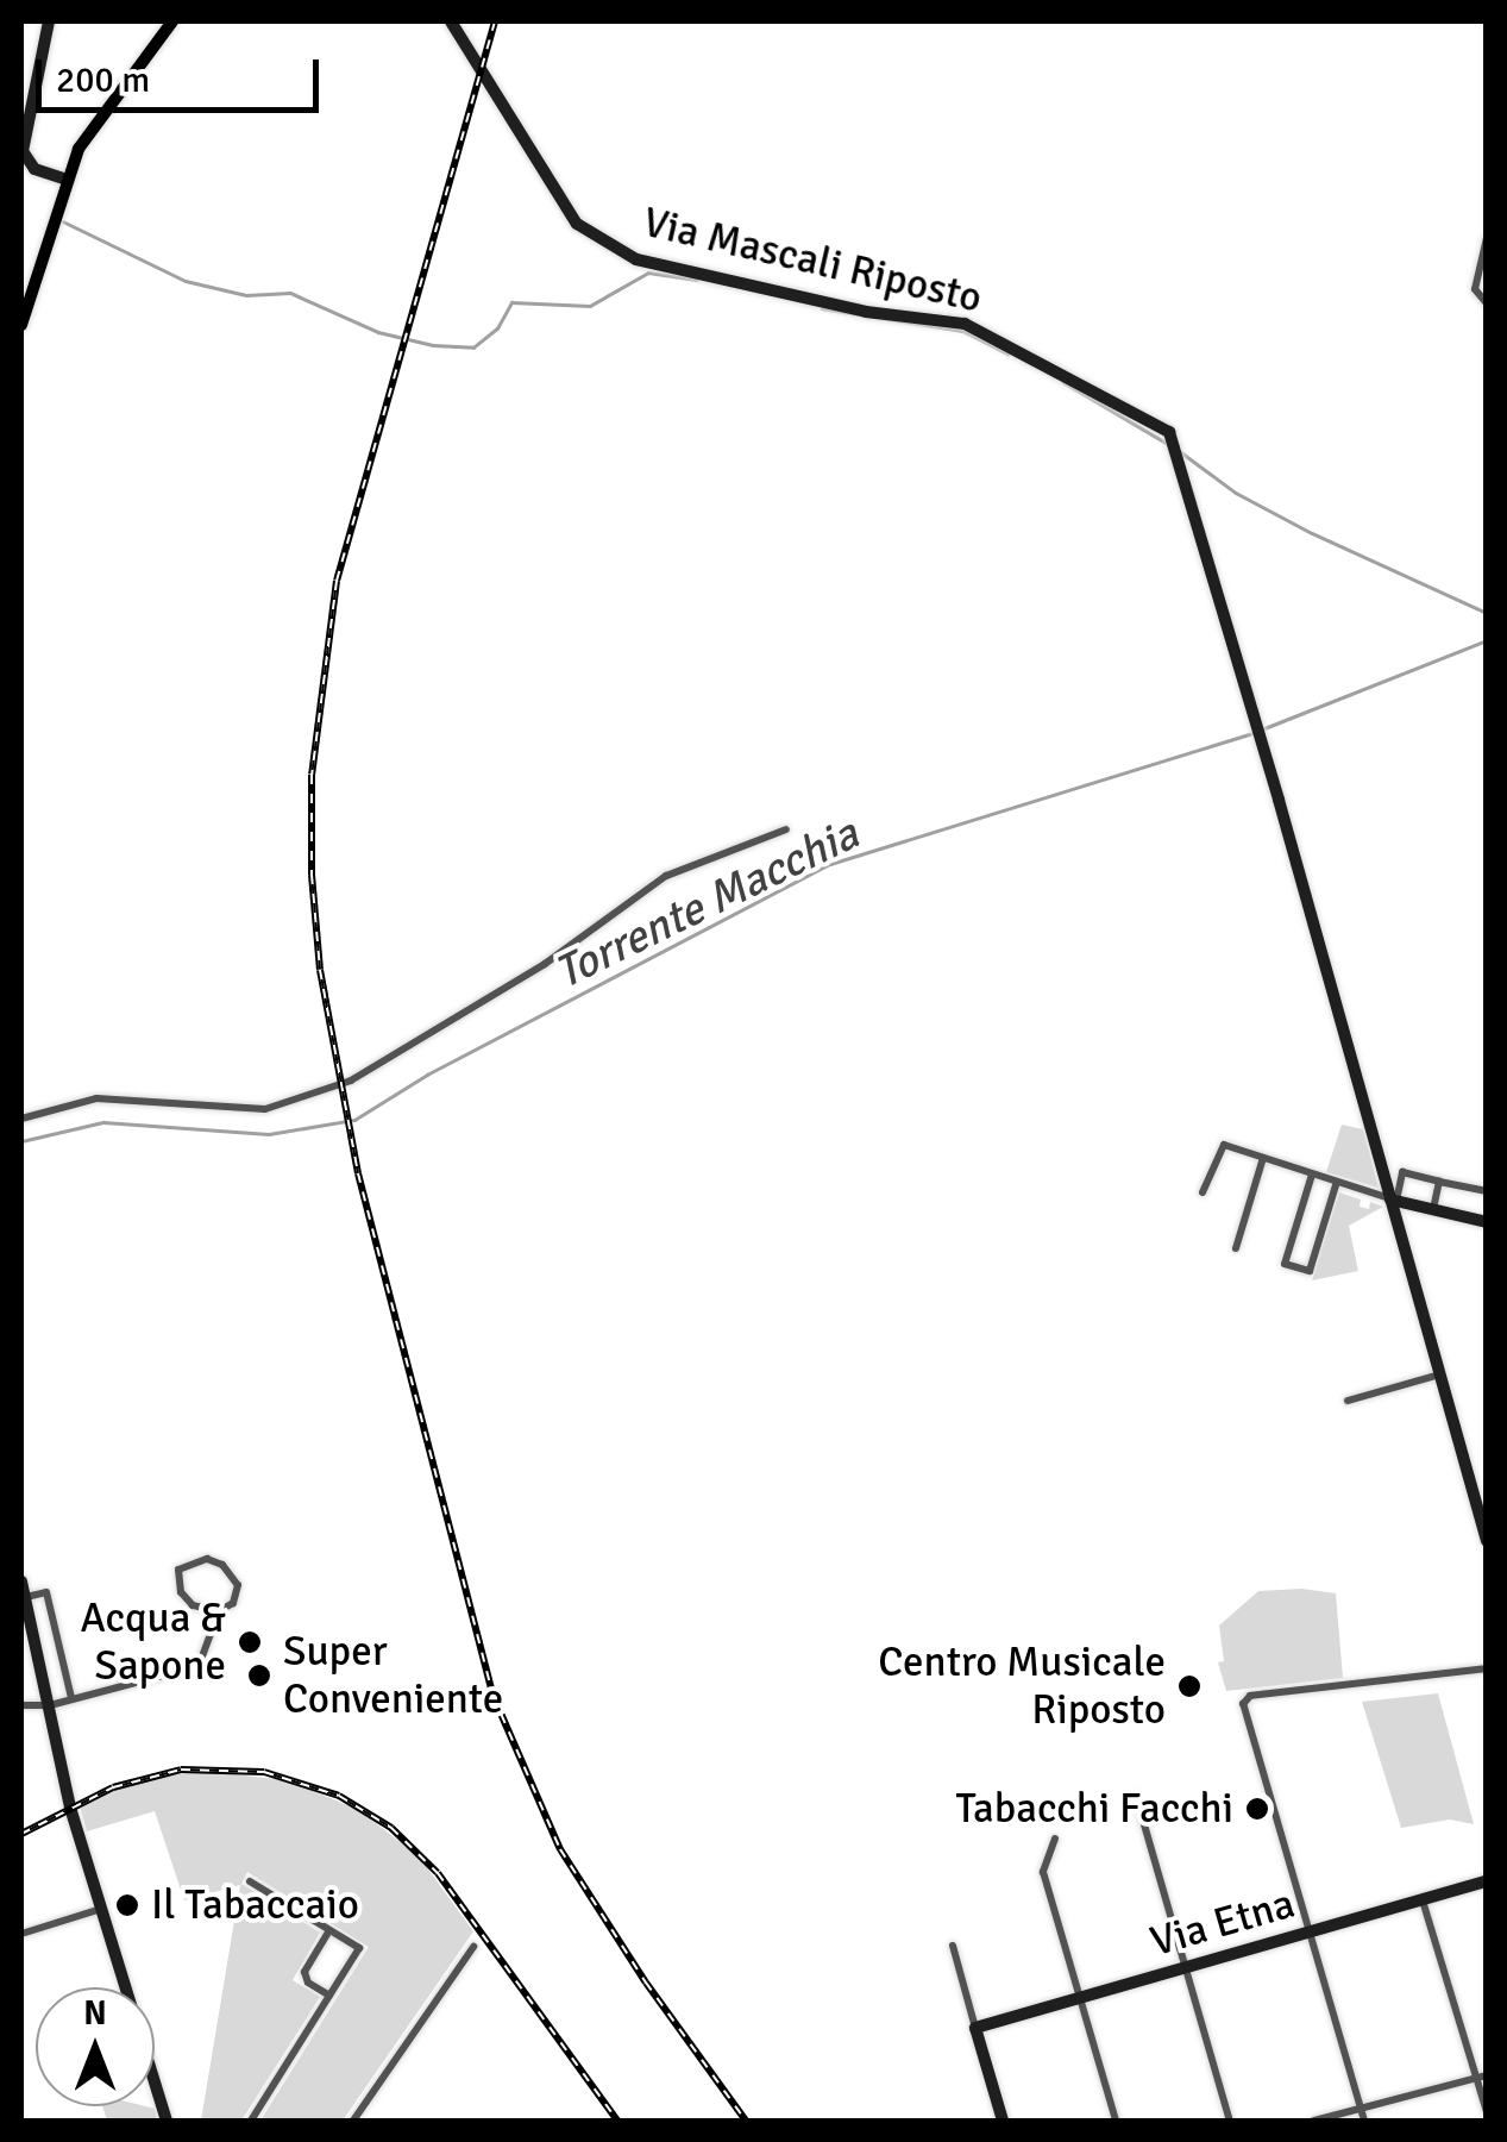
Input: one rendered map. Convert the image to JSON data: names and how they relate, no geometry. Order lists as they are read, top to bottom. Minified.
{"streets":{"street":["Via Mascali Riposto","Via Etna"]},"water":["Torrente Macchia"],"places":["Acqua & Sapone","Super Conveniente","Centro Musicale Riposto","Tabacchi Facchi","Il Tabaccaio"],"scale_bar":"200 m","north":"top"}
